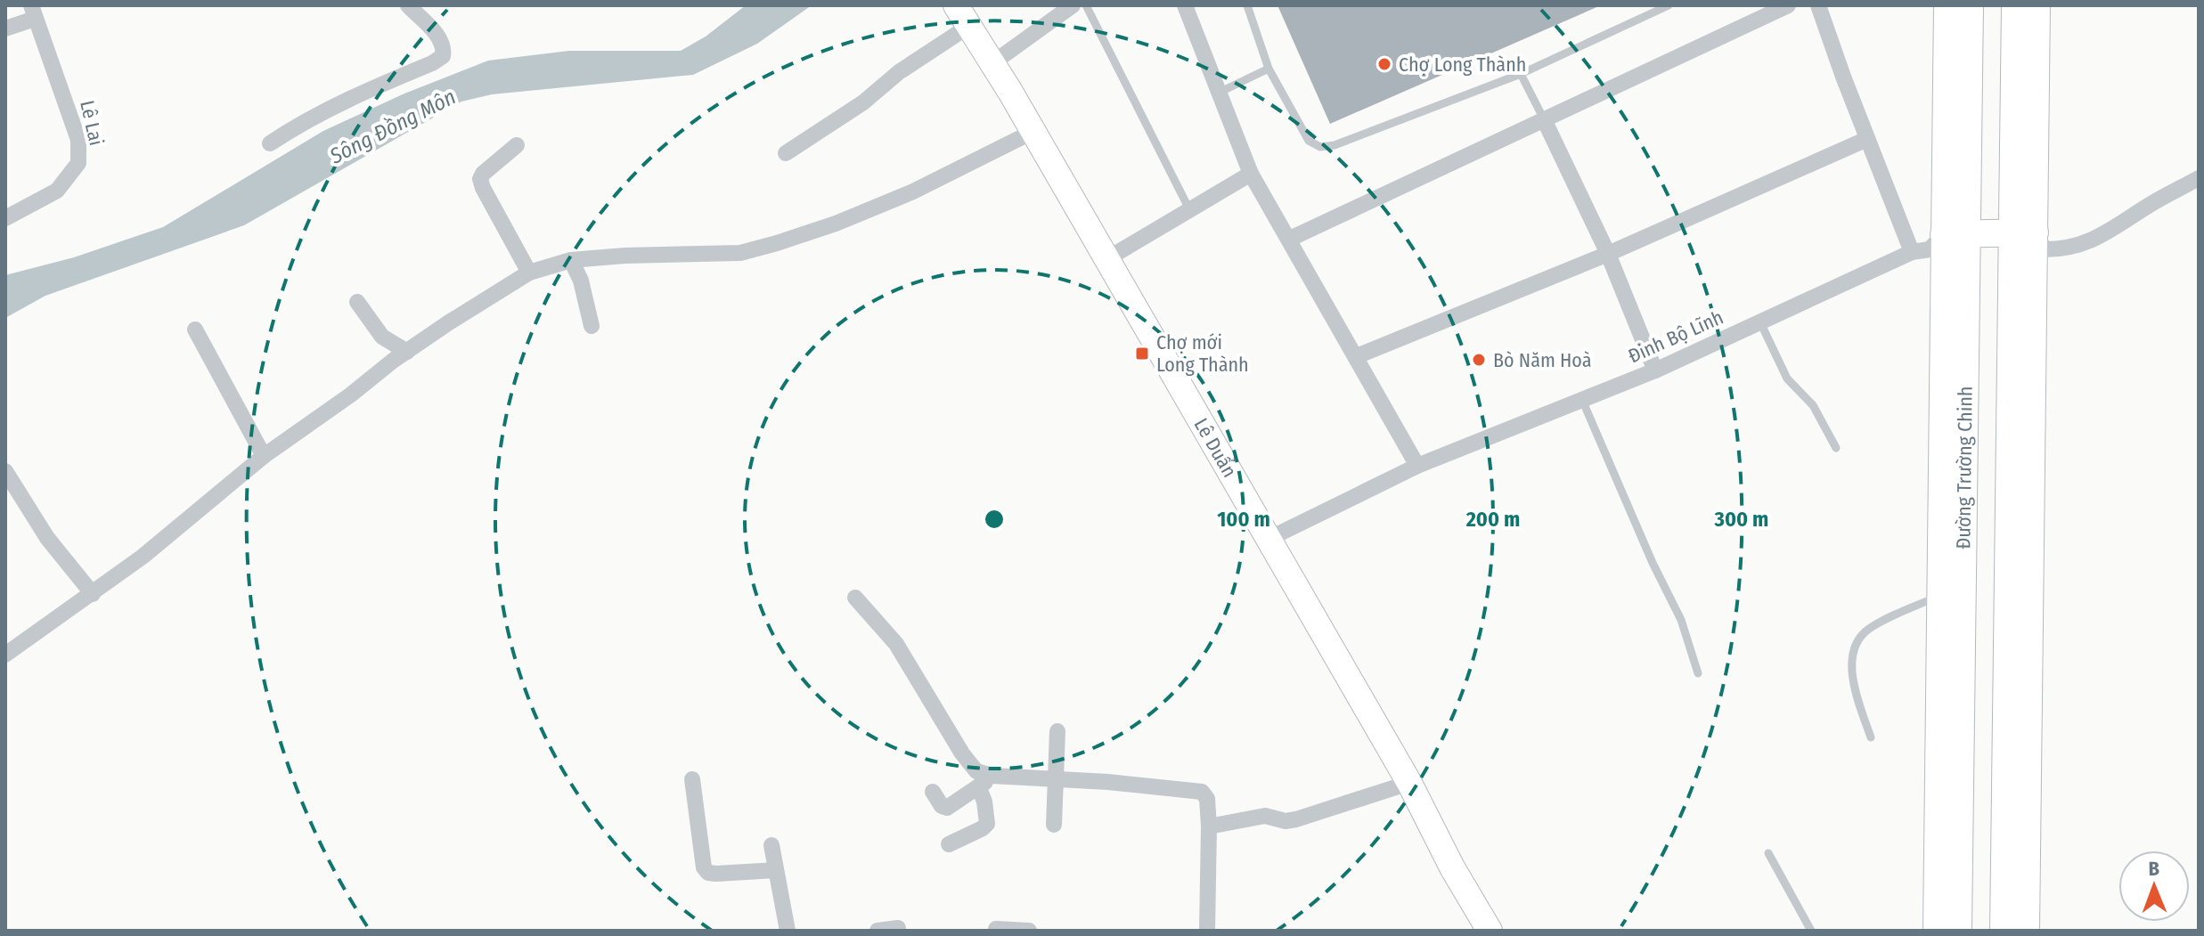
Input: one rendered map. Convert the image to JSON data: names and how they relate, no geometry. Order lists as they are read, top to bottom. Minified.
{"streets":{"highway":["Đường Trường Chinh"],"main road":["Lê Duẩn"],"street":["Lê Lai","Đinh Bộ Lĩnh"]},"crossings":[["Đinh Bộ Lĩnh","Lê Duẩn"],["Đinh Bộ Lĩnh","Đường Trường Chinh"]],"water":["Sông Đồng Môn"],"places":{"other":["Chợ Long Thành","Bò Năm Hoà"],"transit":["Chợ mới Long Thành"]},"north":"top","rings":["100 m","200 m","300 m"]}
